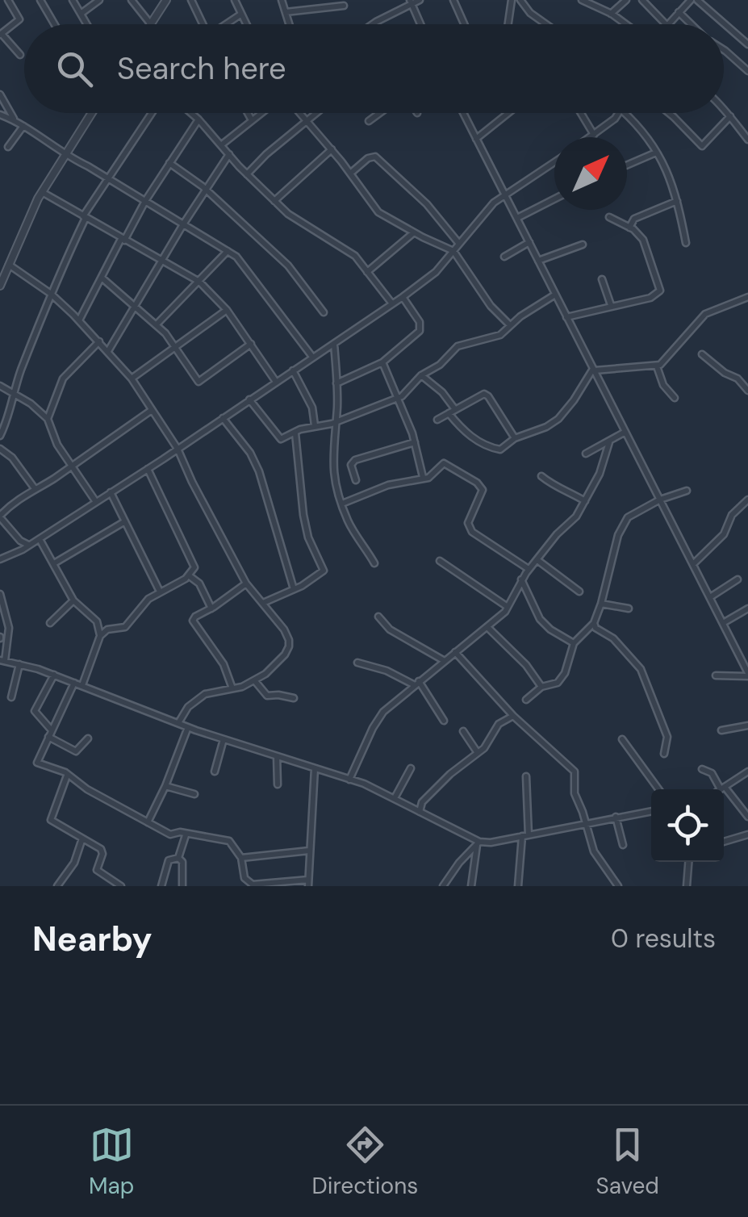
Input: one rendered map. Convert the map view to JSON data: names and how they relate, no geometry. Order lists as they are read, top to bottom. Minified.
{"north":"top right","page":{"search":"Search here","heading":["Nearby","0 results"],"nav":["Map","Directions","Saved"]}}
